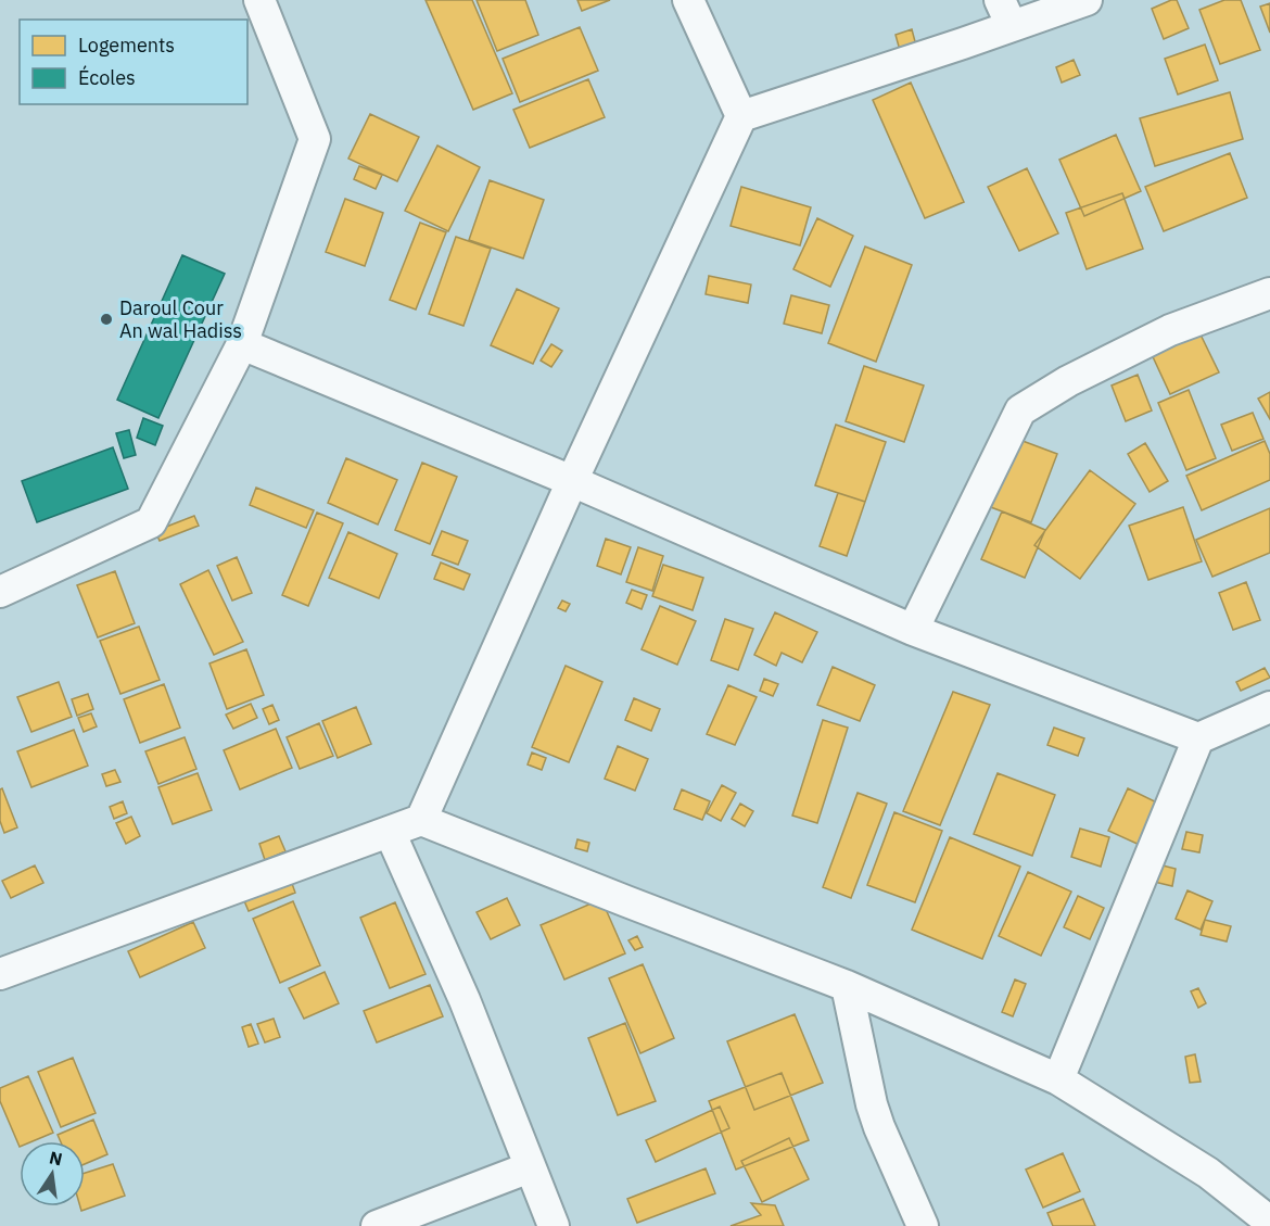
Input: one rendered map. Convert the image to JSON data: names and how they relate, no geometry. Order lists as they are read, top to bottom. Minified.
{"places":["Daroul Cour An wal Hadiss"],"legend":["Logements","Écoles"],"north":"top"}
